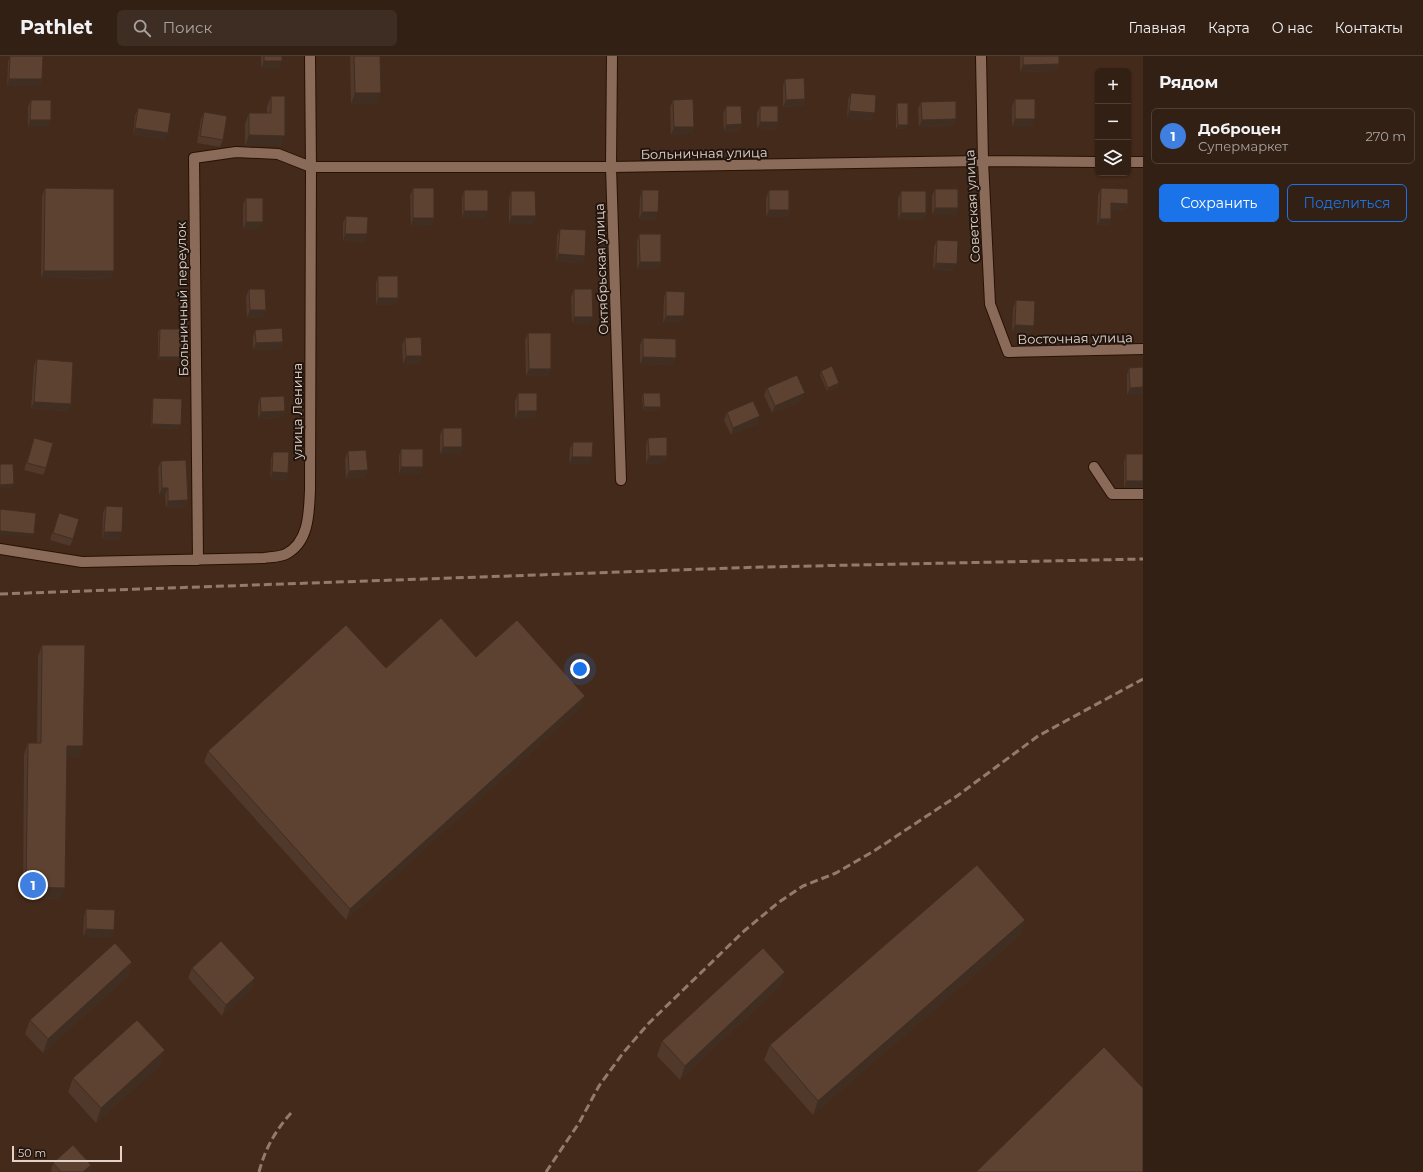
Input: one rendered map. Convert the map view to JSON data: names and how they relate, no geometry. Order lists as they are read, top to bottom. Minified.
{"streets":{"street":["Больничная улица","Советская улица","Октябрьская улица","Больничный переулок","Восточная улица","улица Ленина"]},"crossings":[["Больничная улица","Советская улица"],["Больничная улица","Октябрьская улица"],["Больничная улица","Больничный переулок"],["Больничная улица","улица Ленина"],["Советская улица","Восточная улица"],["Больничный переулок","улица Ленина"]],"scale_bar":"50 m","page":{"header":"Pathlet","search":"Поиск","nav":["Главная","Карта","О нас","Контакты"],"heading":"Рядом","map_buttons":["+","−"],"list":[{"mark":"1","name":"Доброцен","note":"Супермаркет","value":"270 m"}],"buttons":["Сохранить","Поделиться"],"pins":"1","scale":"50 m"}}
